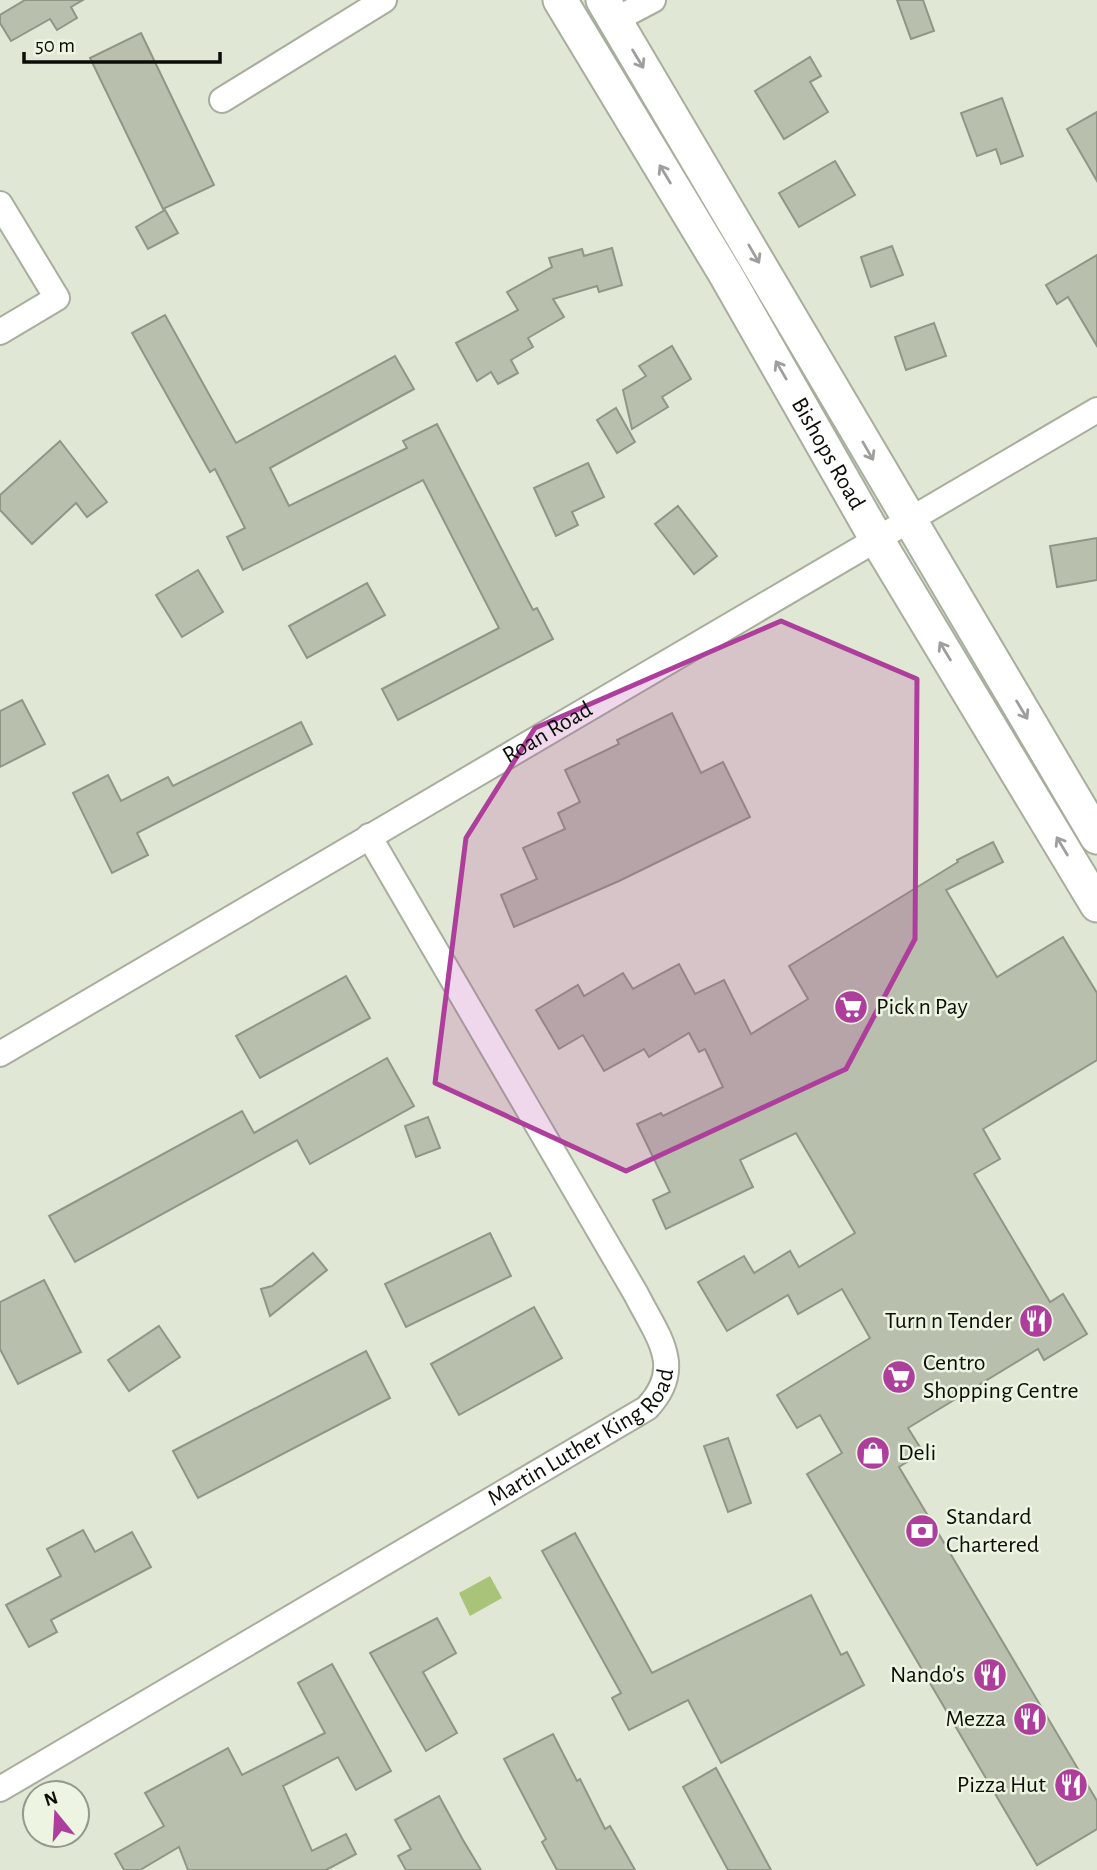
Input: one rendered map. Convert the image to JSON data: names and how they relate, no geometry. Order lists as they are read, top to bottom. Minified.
{"streets":{"main road":["Bishops Road"],"street":["Roan Road","Martin Luther King Road"]},"crossings":[["Bishops Road","Roan Road"],["Roan Road","Martin Luther King Road"]],"places":{"supermarket":["Pick n Pay","Centro Shopping Centre"],"restaurant":["Turn n Tender","Nando's","Mezza","Pizza Hut"],"shop":["Deli"],"bank":["Standard Chartered"]},"scale_bar":"50 m","north":"top"}
